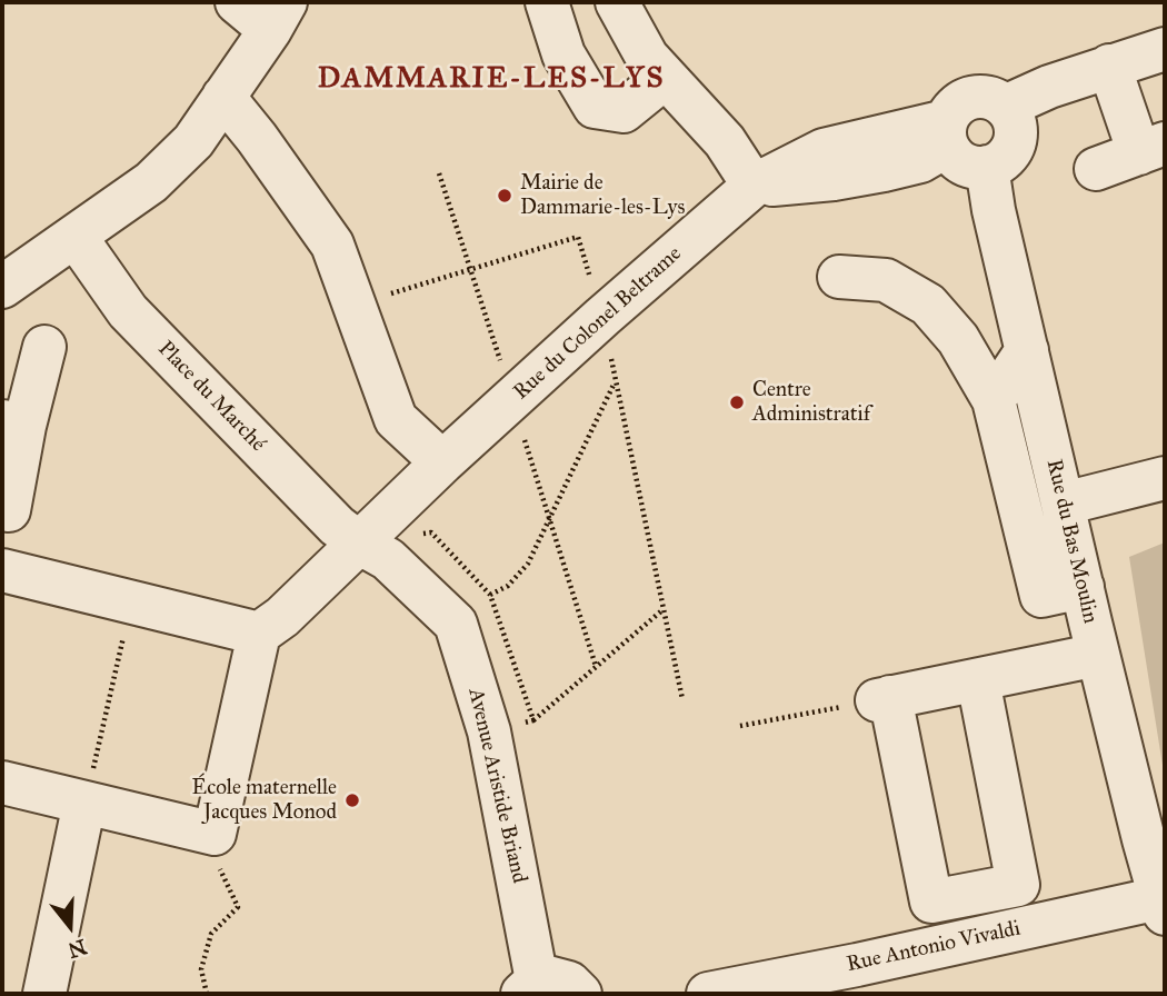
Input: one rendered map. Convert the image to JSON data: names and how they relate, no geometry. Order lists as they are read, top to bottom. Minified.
{"streets":{"street":["Rue du Colonel Beltrame","Place du Marché","Rue du Bas Moulin","Avenue Aristide Briand","Rue Antonio Vivaldi"]},"crossings":[["Rue du Colonel Beltrame","Place du Marché"],["Rue du Colonel Beltrame","Rue du Bas Moulin"],["Rue du Colonel Beltrame","Avenue Aristide Briand"],["Place du Marché","Avenue Aristide Briand"],["Rue du Bas Moulin","Rue Antonio Vivaldi"]],"districts":["DAMMARIE-LES-LYS"],"places":["Mairie de Dammarie-les-Lys","Centre Administratif","École maternelle Jacques Monod"],"north":"bottom"}
